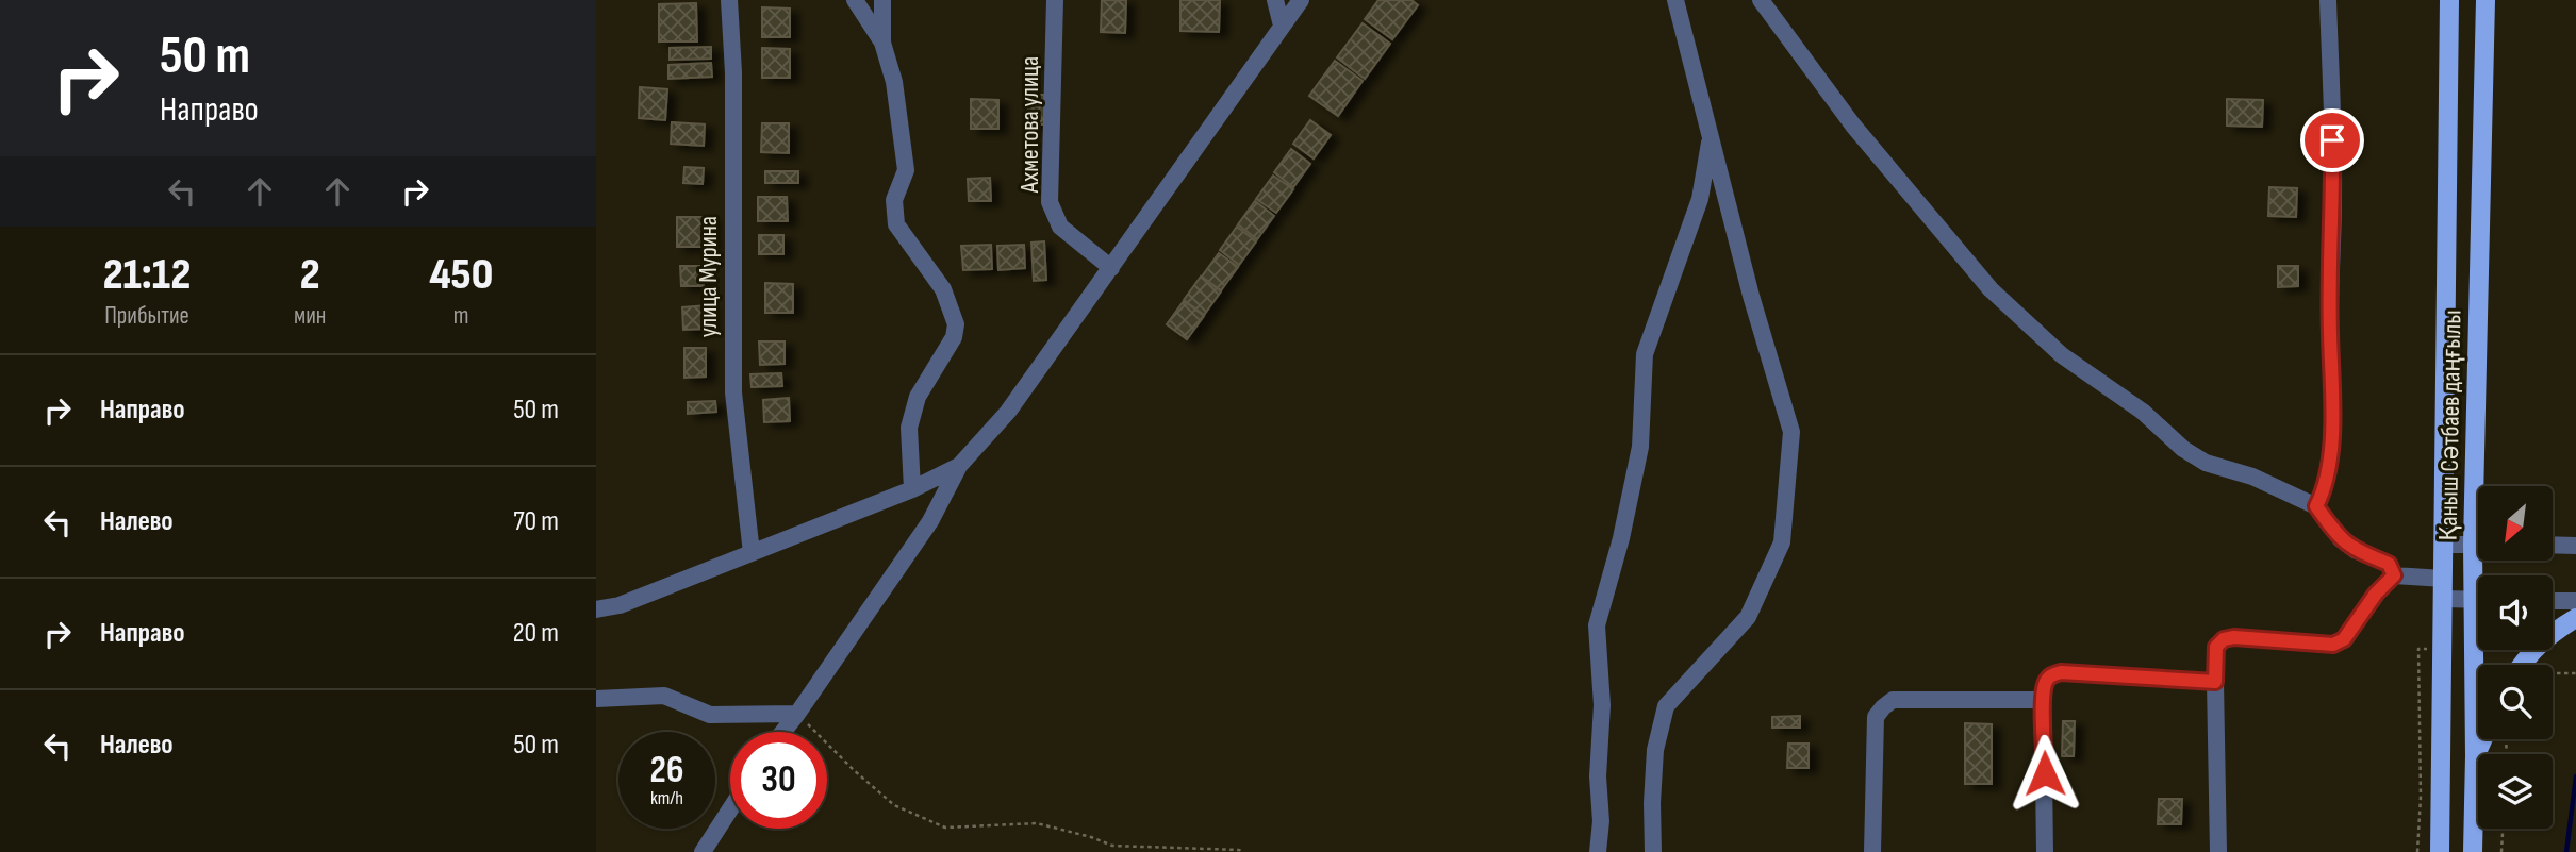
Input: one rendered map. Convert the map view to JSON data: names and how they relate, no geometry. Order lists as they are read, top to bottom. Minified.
{"streets":{"main road":["Қаныш Сәтбаев даңғылы"],"street":["Ахметова улица","улица Мурина"]},"north":"bottom left","page":{"turn":["50 m","Направо"],"eta":["21:12","Прибытие","2","мин","450","m"],"list":[{"name":"Направо","value":"50 m"},{"name":"Налево","value":"70 m"},{"name":"Направо","value":"20 m"},{"name":"Налево","value":"50 m"}],"speed":"26 km/h","limit":"30"}}
